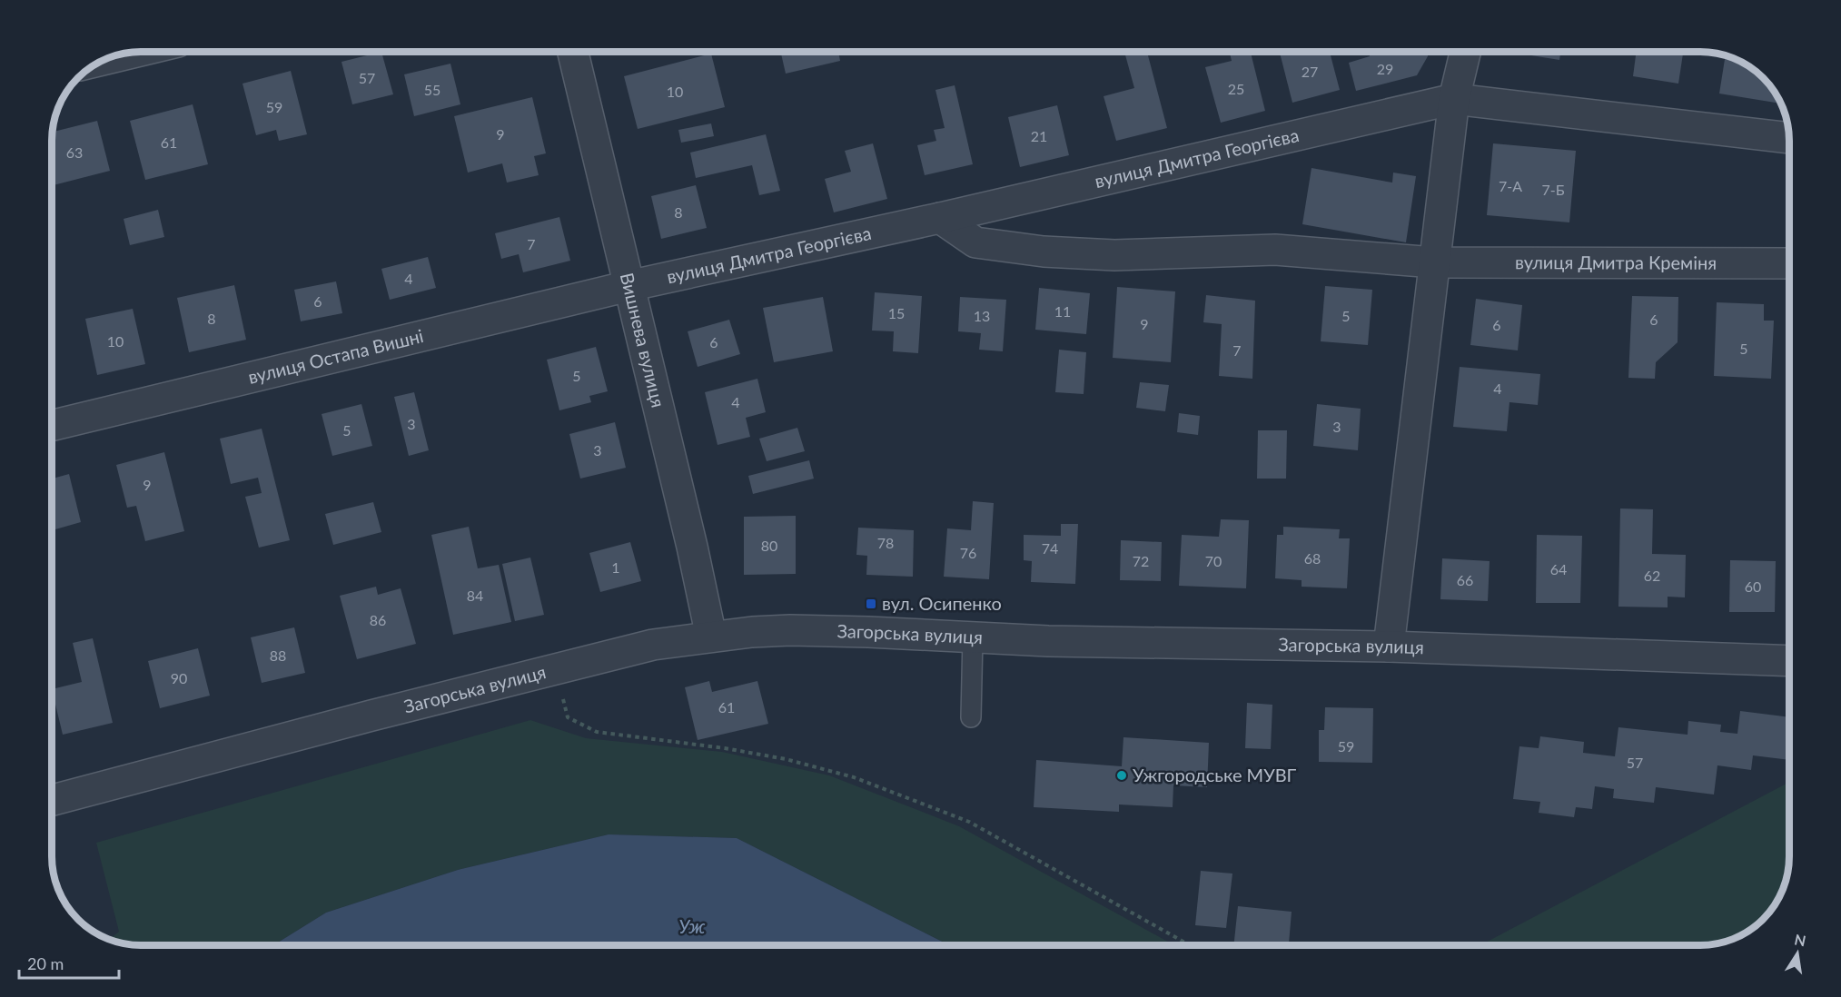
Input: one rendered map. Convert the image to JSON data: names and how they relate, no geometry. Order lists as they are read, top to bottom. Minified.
{"streets":{"street":["вулиця Дмитра Георгієва","вулиця Дмитра Креміня","Вишнева вулиця","вулиця Остапа Вишні","Загорська вулиця"]},"crossings":[["вулиця Дмитра Георгієва","Вишнева вулиця"],["вулиця Дмитра Георгієва","вулиця Остапа Вишні"],["Вишнева вулиця","вулиця Остапа Вишні"],["Вишнева вулиця","Загорська вулиця"]],"water":["Уж"],"places":{"transit":["вул. Осипенко"],"other":["Ужгородське МУВГ"]},"house_numbers":["29","27","57","25","55","10","59","9","21","61","63","7-А","7-Б","8","7","4","6","11","15","13","5","8","6","9","6","10","6","5","7","5","4","4","3","3","5","3","9","78","80","74","76","68","72","70","1","64","62","66","60","84","86","88","90","61","59","57"],"scale_bar":"20 m","north":"top"}
